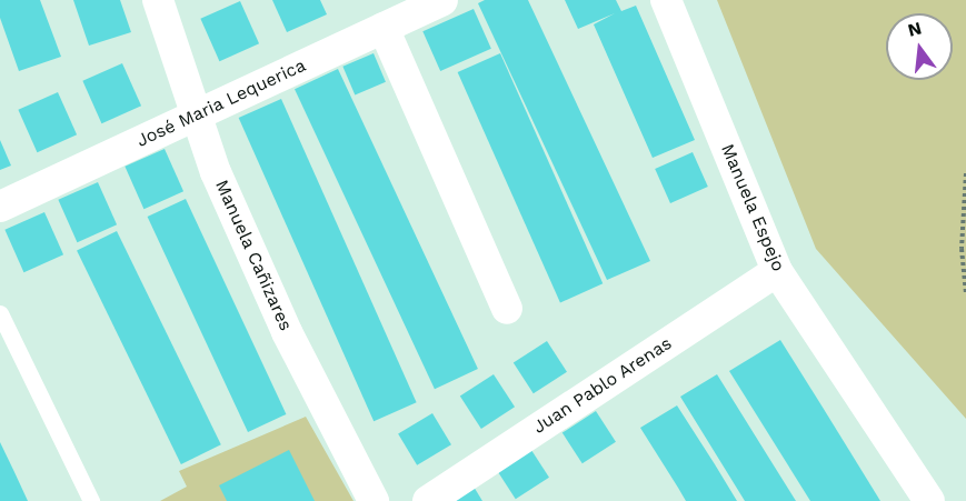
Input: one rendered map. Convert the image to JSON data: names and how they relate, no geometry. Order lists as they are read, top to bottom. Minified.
{"streets":{"street":["José Maria Lequerica","Manuela Espejo","Manuela Cañizares","Juan Pablo Arenas"]},"crossings":[["José Maria Lequerica","Manuela Cañizares"],["Manuela Espejo","Juan Pablo Arenas"]],"north":"top"}
